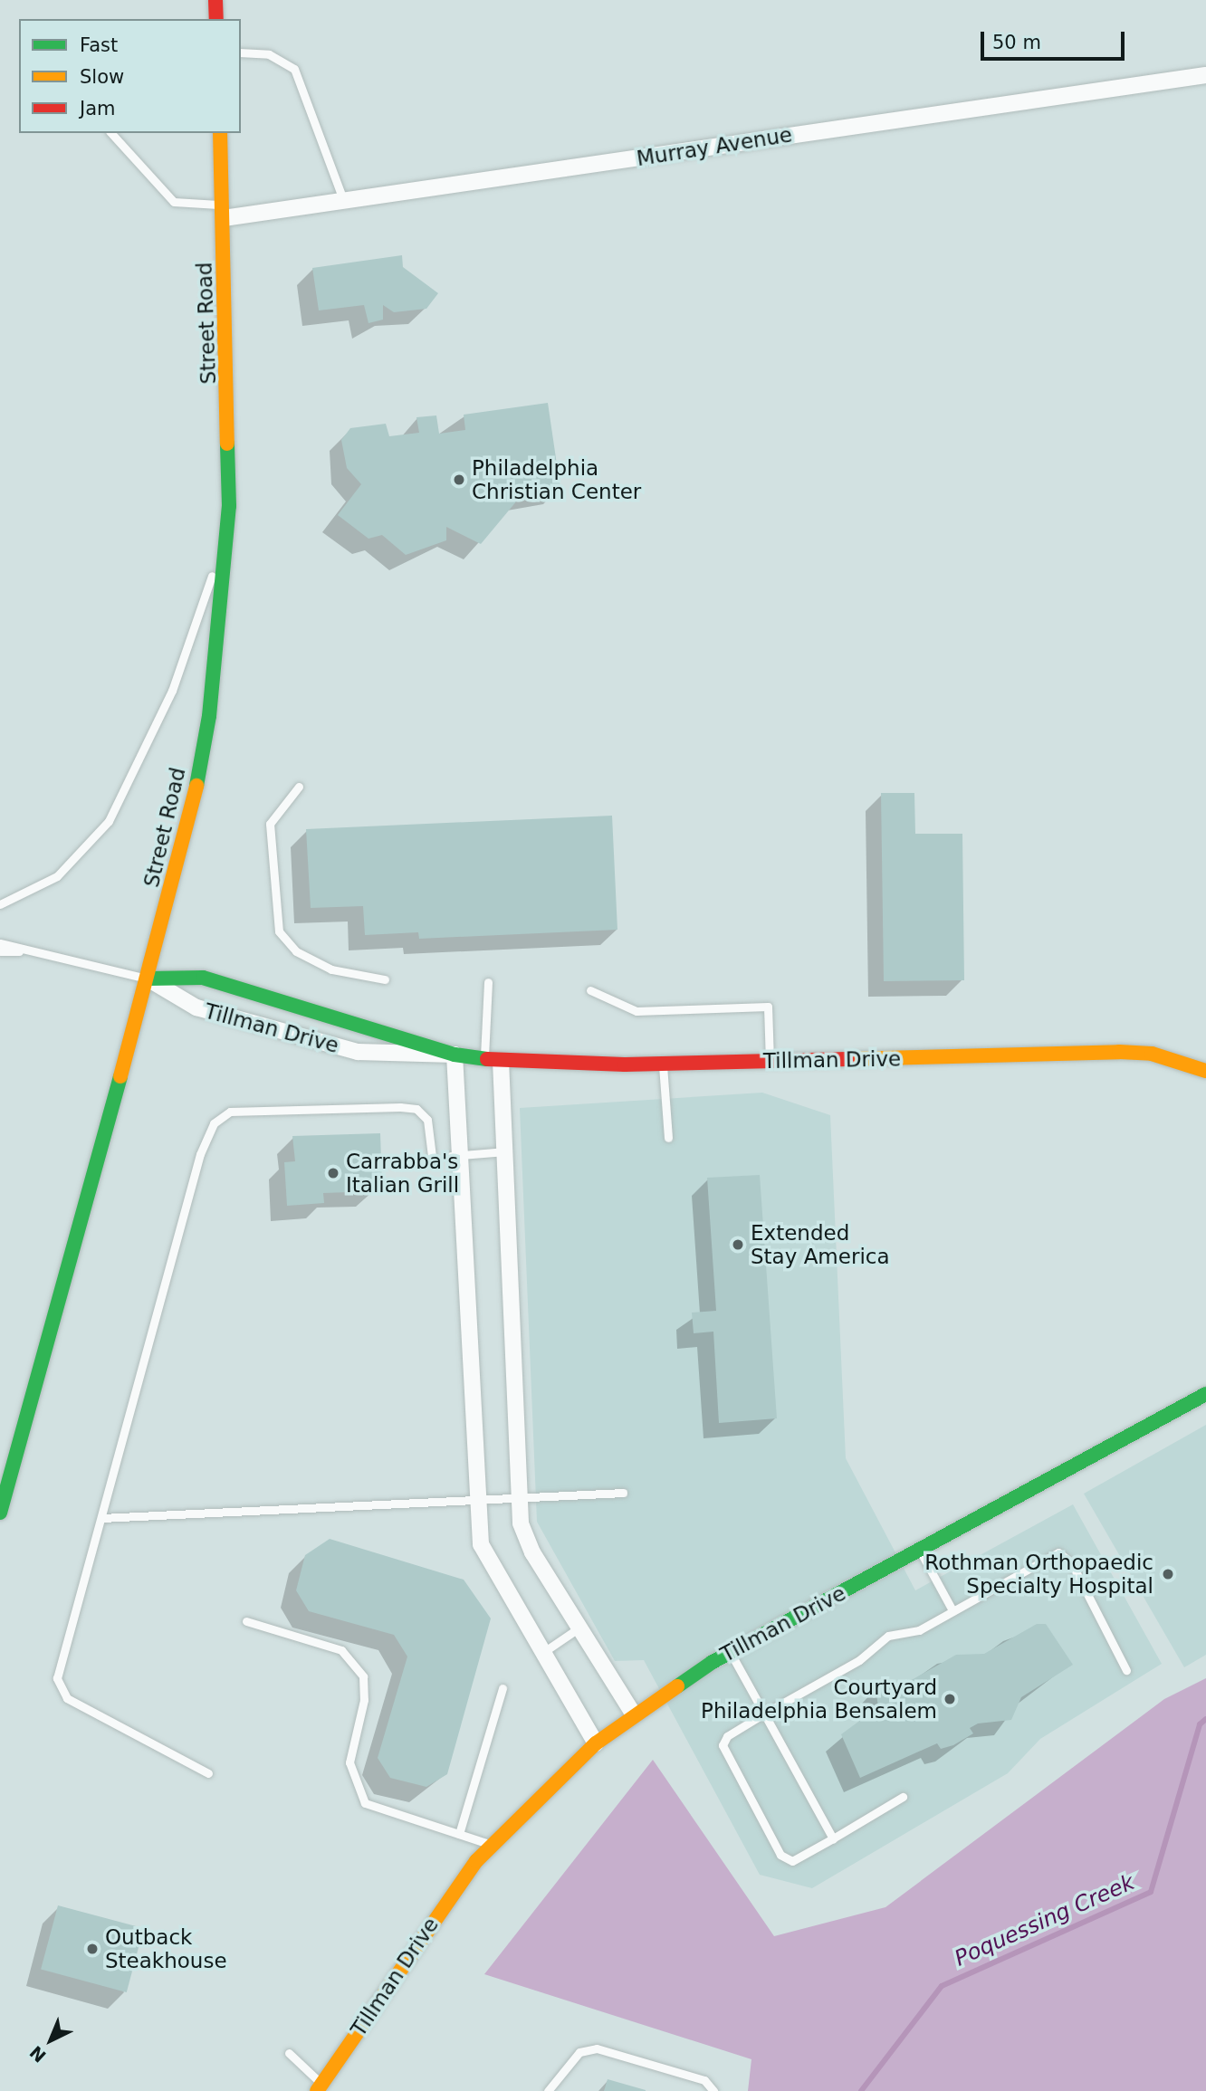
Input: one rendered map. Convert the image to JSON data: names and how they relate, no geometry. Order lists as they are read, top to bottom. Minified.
{"streets":{"street":["Murray Avenue","Street Road","Tillman Drive"]},"crossings":[["Murray Avenue","Street Road"],["Street Road","Tillman Drive"]],"water":["Poquessing Creek"],"places":["Philadelphia Christian Center","Carrabba's Italian Grill","Extended Stay America","Rothman Orthopaedic Specialty Hospital","Courtyard Philadelphia Bensalem","Outback Steakhouse"],"legend":["Fast","Slow","Jam"],"scale_bar":"50 m","north":"bottom left"}
